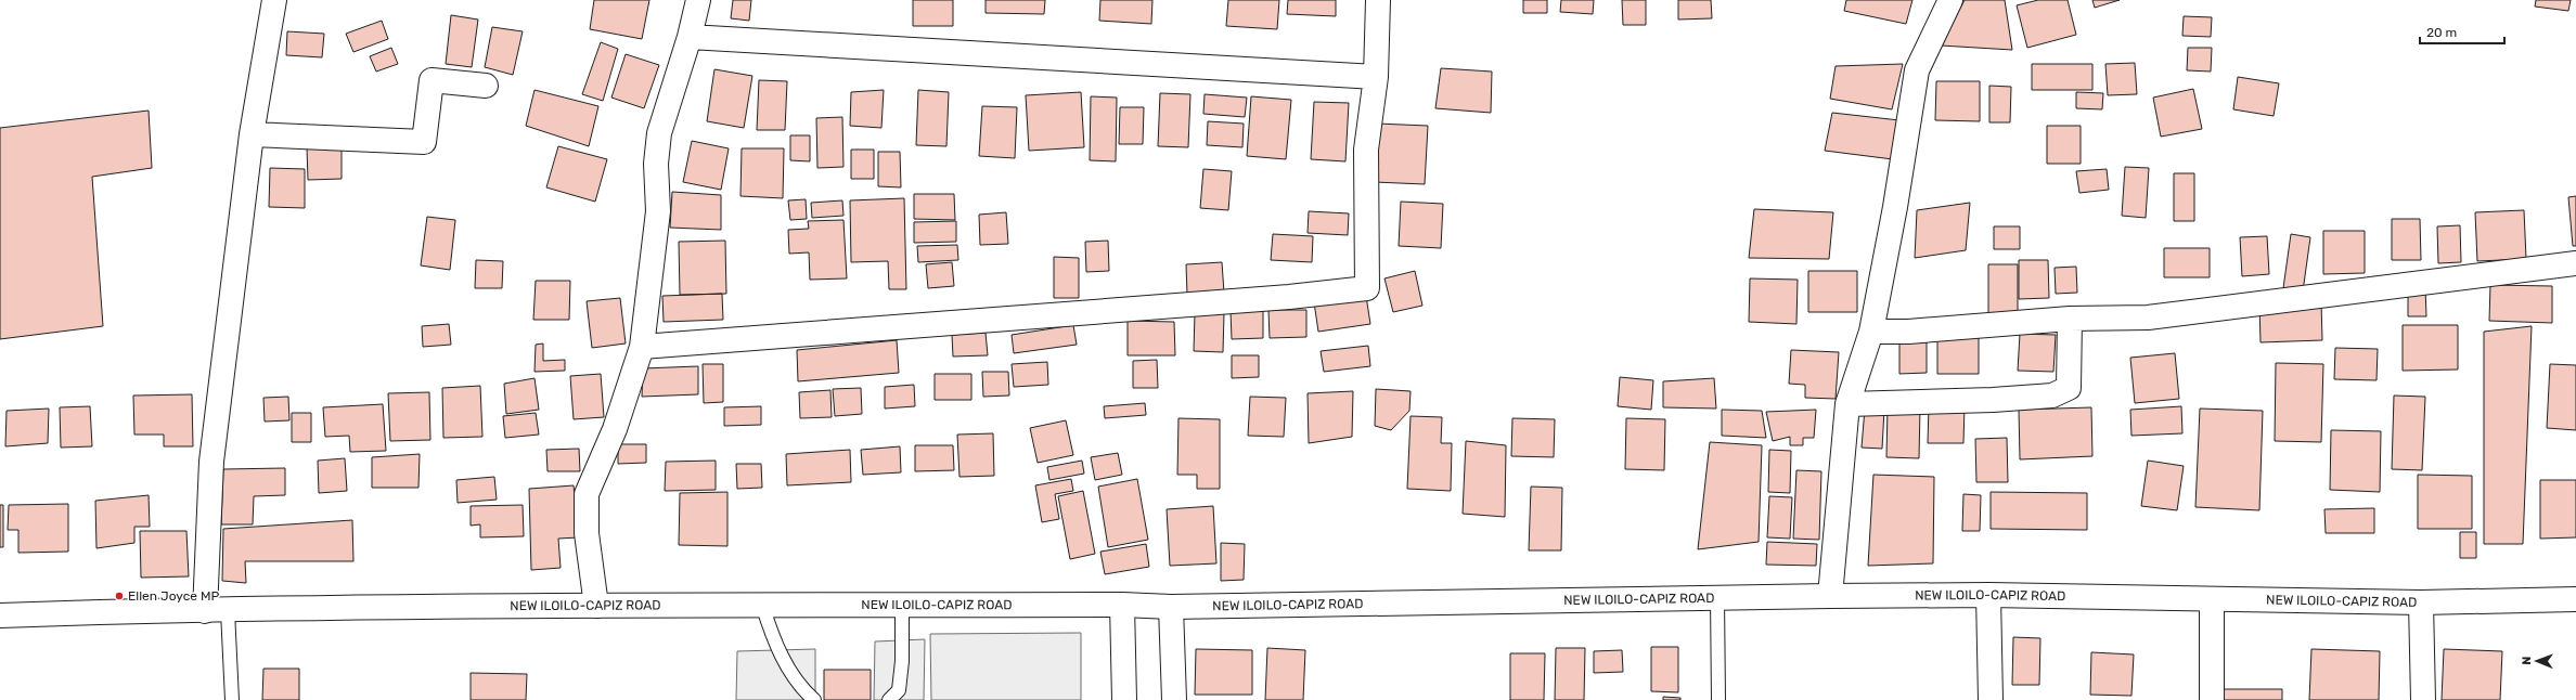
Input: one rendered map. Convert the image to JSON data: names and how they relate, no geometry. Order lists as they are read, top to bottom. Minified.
{"streets":{"main road":["NEW ILOILO-CAPIZ ROAD"]},"places":["Ellen Joyce MP"],"scale_bar":"20 m","north":"left"}
